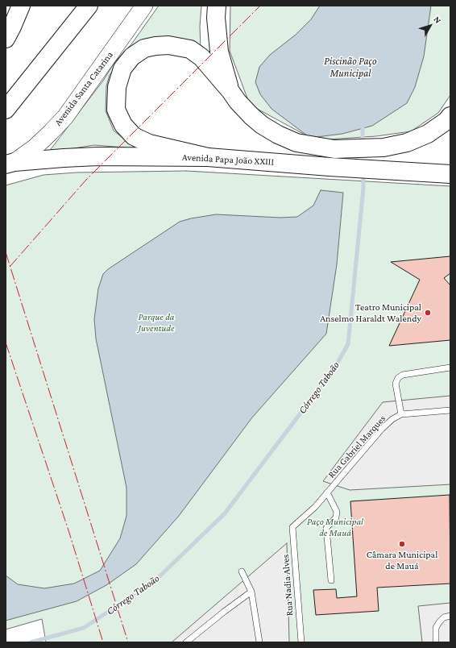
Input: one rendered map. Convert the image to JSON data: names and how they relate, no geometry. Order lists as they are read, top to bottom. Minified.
{"streets":{"main road":["Avenida Santa Catarina","Avenida Papa João XXIII"],"lane":["Rua Gabriel Marques","Rua Nadia Alves"]},"crossings":[["Avenida Santa Catarina","Avenida Papa João XXIII"],["Rua Gabriel Marques","Rua Nadia Alves"]],"water":["Piscinão Paço Municipal","Córrego Taboão"],"parks":["Parque da Juventude","Paço Municipal de Mauá"],"places":["Teatro Municipal Anselmo Haraldt Walendy","Câmara Municipal de Mauá"],"north":"top right"}
